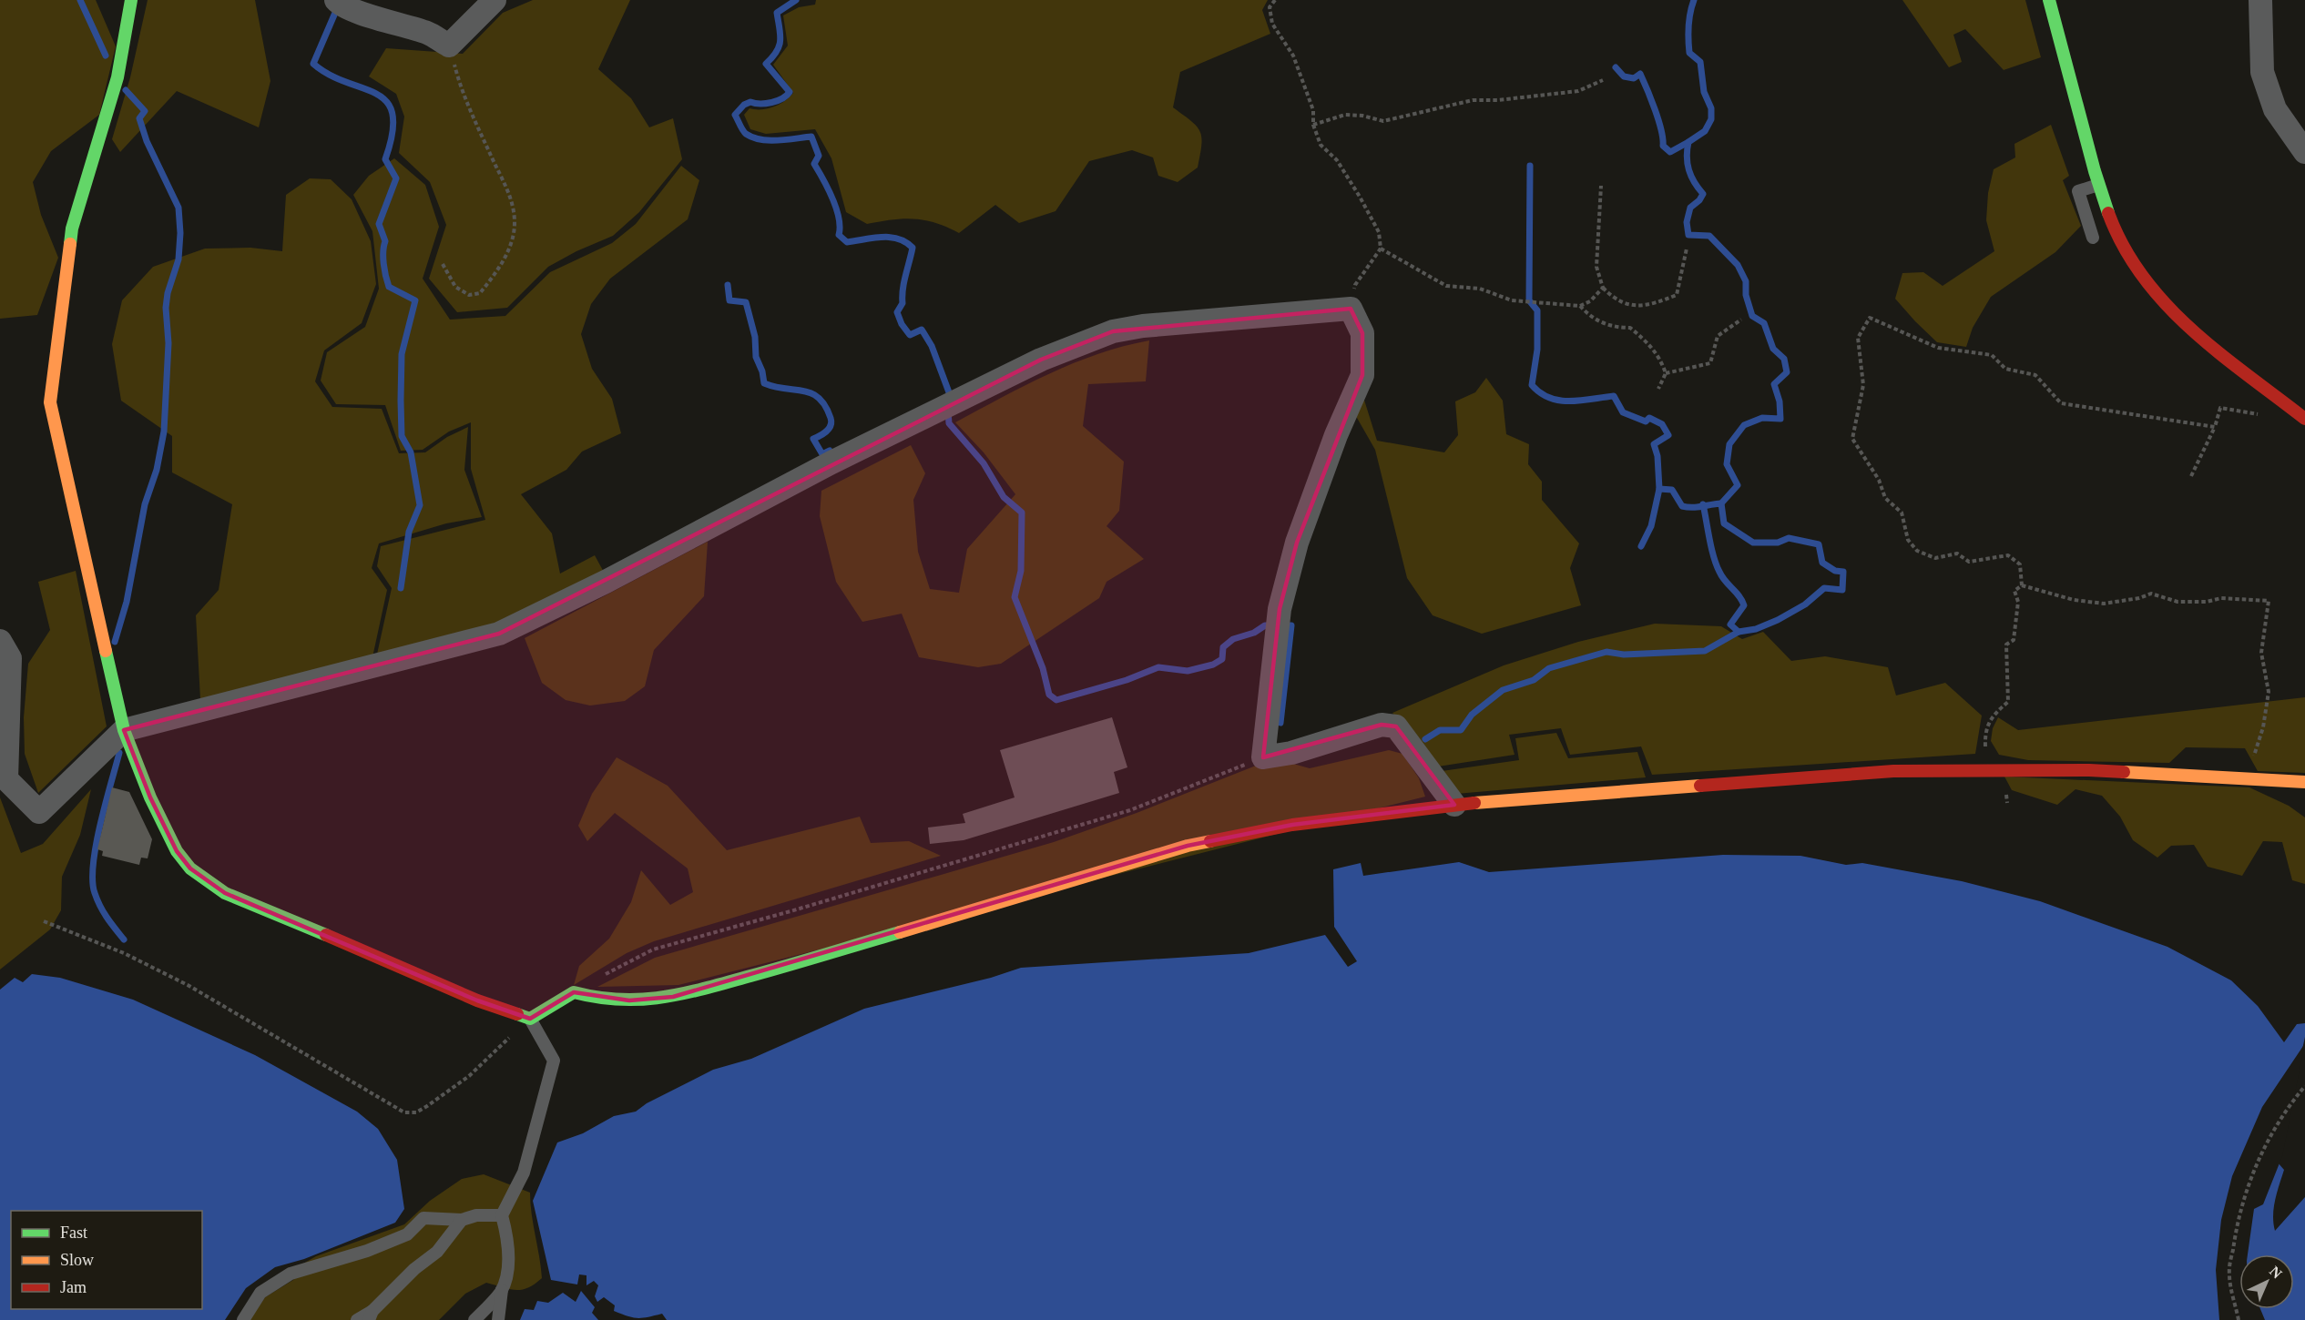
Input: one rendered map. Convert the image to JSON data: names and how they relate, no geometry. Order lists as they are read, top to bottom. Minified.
{"legend":["Fast","Slow","Jam"],"north":"top right"}
